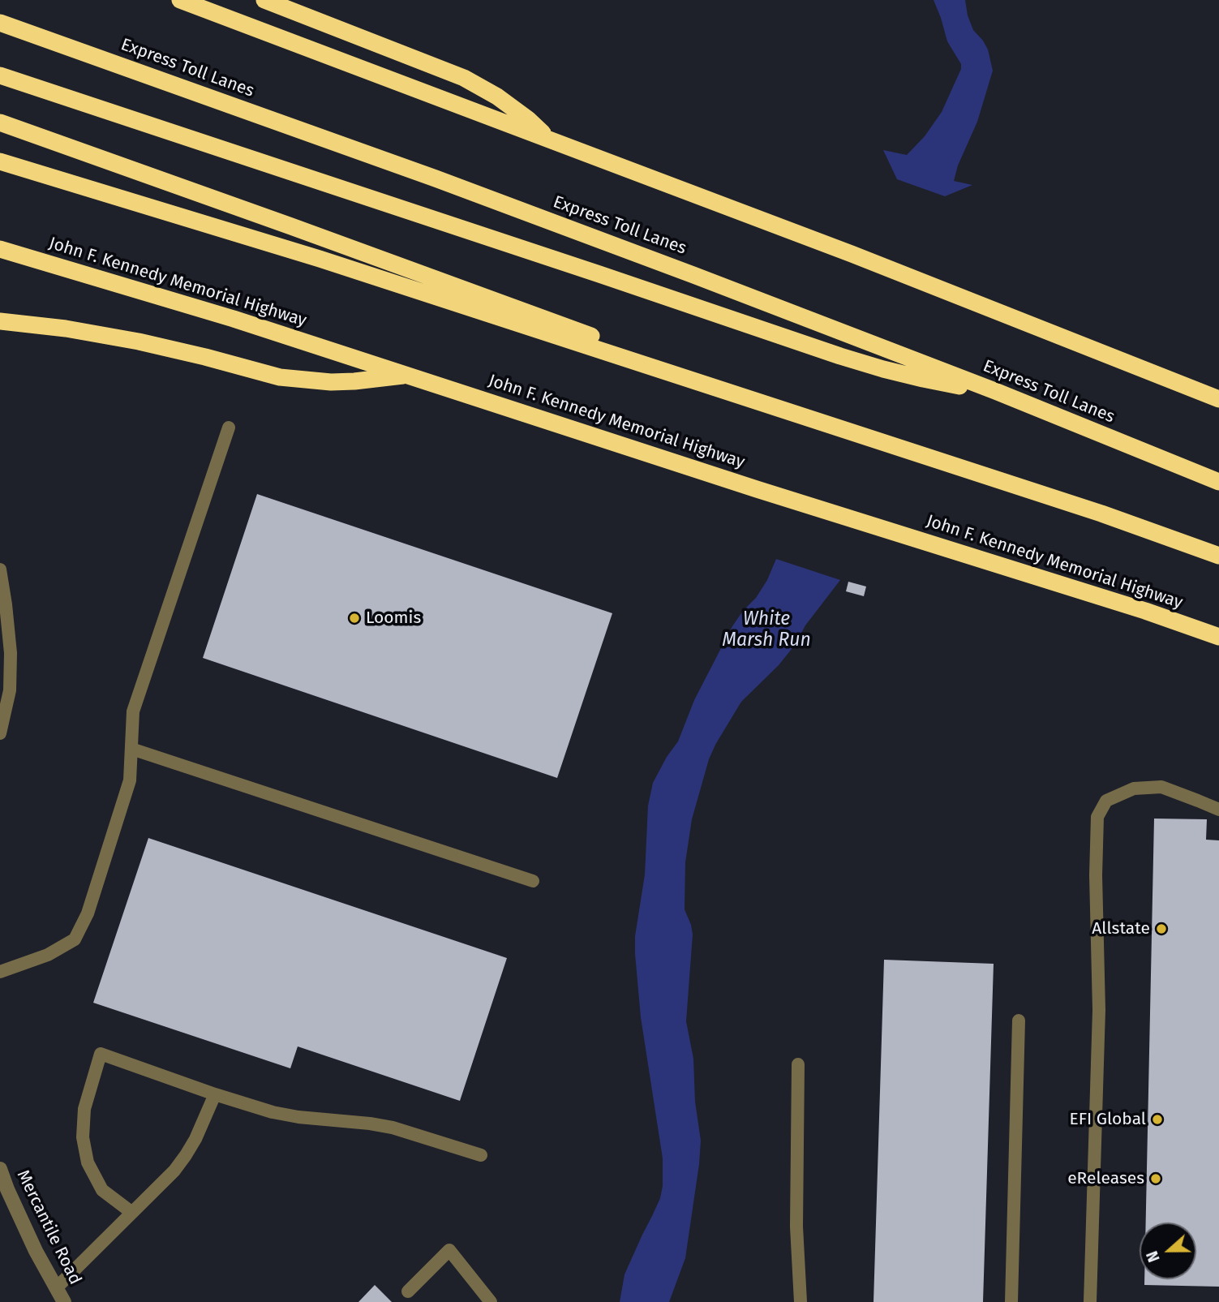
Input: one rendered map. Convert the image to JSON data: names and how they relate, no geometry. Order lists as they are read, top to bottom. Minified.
{"streets":{"highway":["Express Toll Lanes","John F. Kennedy Memorial Highway"],"street":["Mercantile Road"]},"water":["White Marsh Run"],"places":["Loomis","Allstate","EFI Global","eReleases"],"north":"left"}
